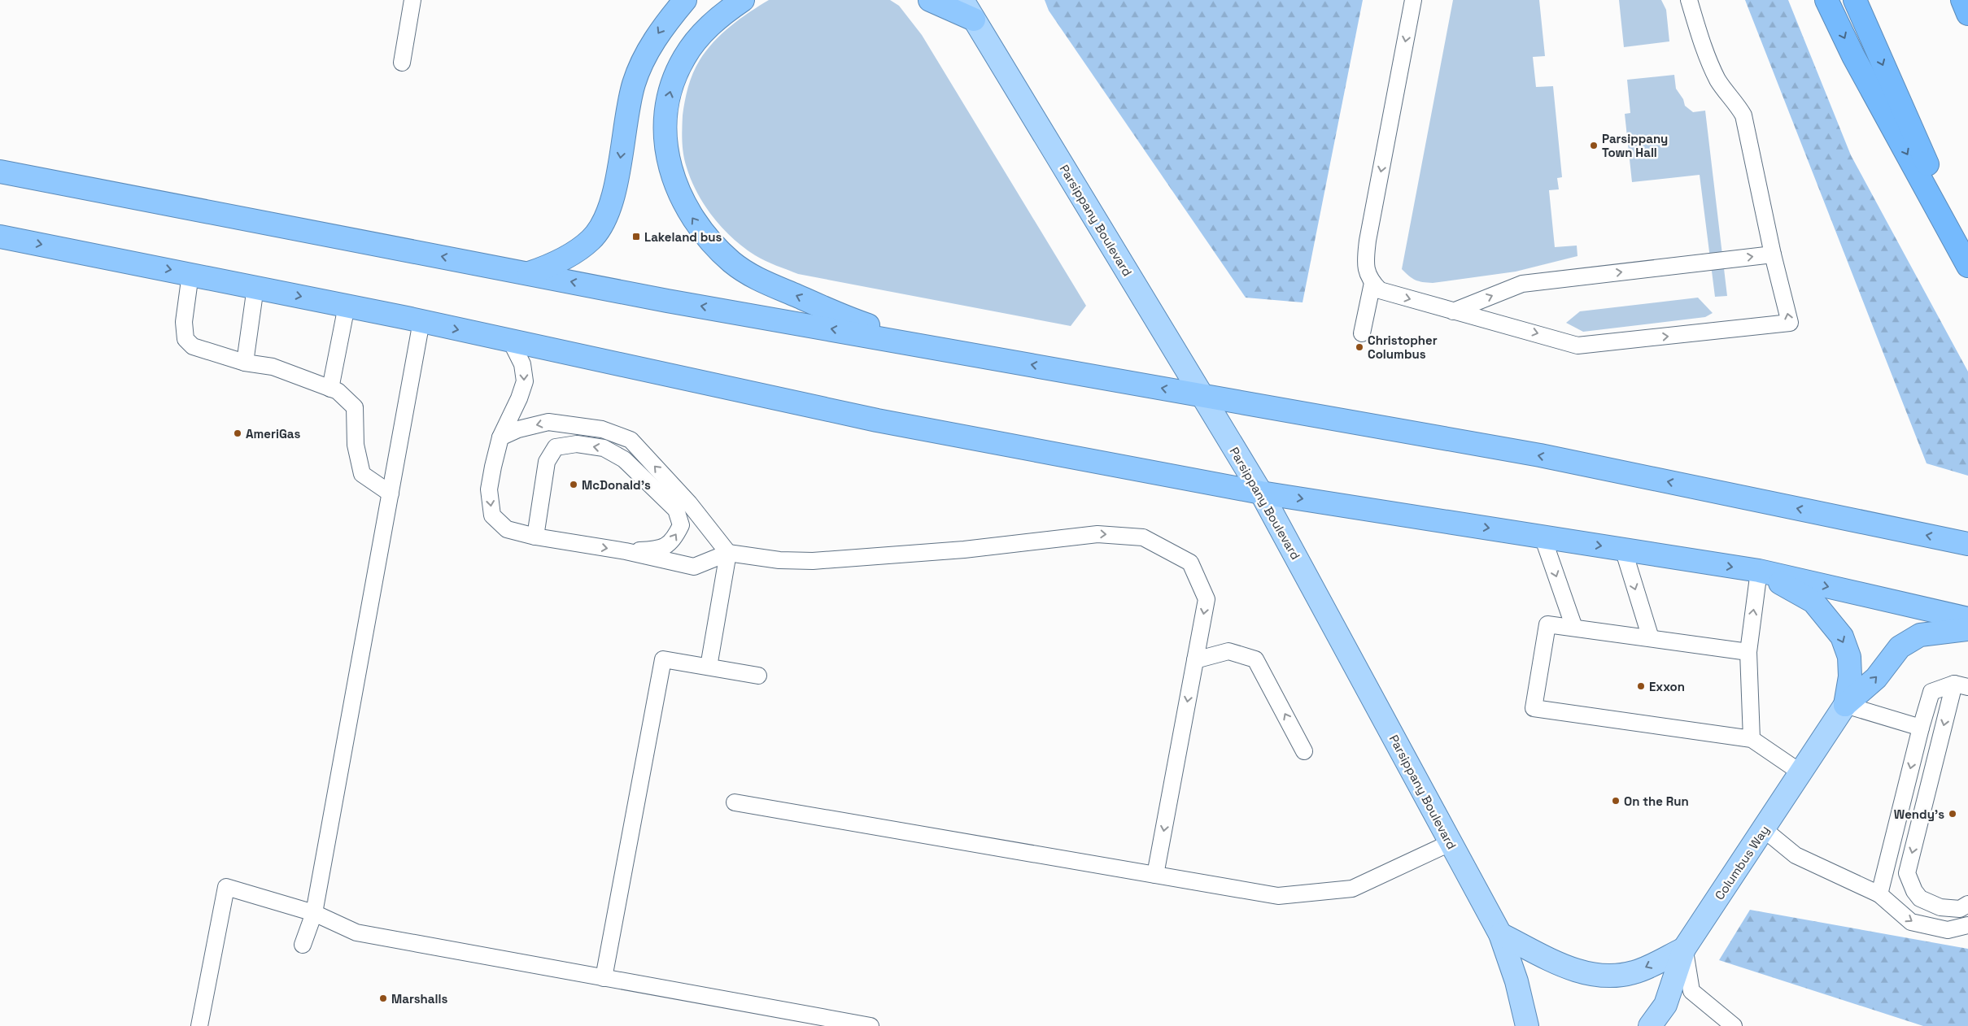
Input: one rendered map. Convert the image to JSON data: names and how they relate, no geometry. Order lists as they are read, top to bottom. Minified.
{"streets":{"main road":["Parsippany Boulevard","Columbus Way"]},"places":{"other":["Parsippany Town Hall","Christopher Columbus","AmeriGas","McDonald's","Exxon","On the Run","Wendy's","Marshalls"],"transit":["Lakeland bus"]}}
